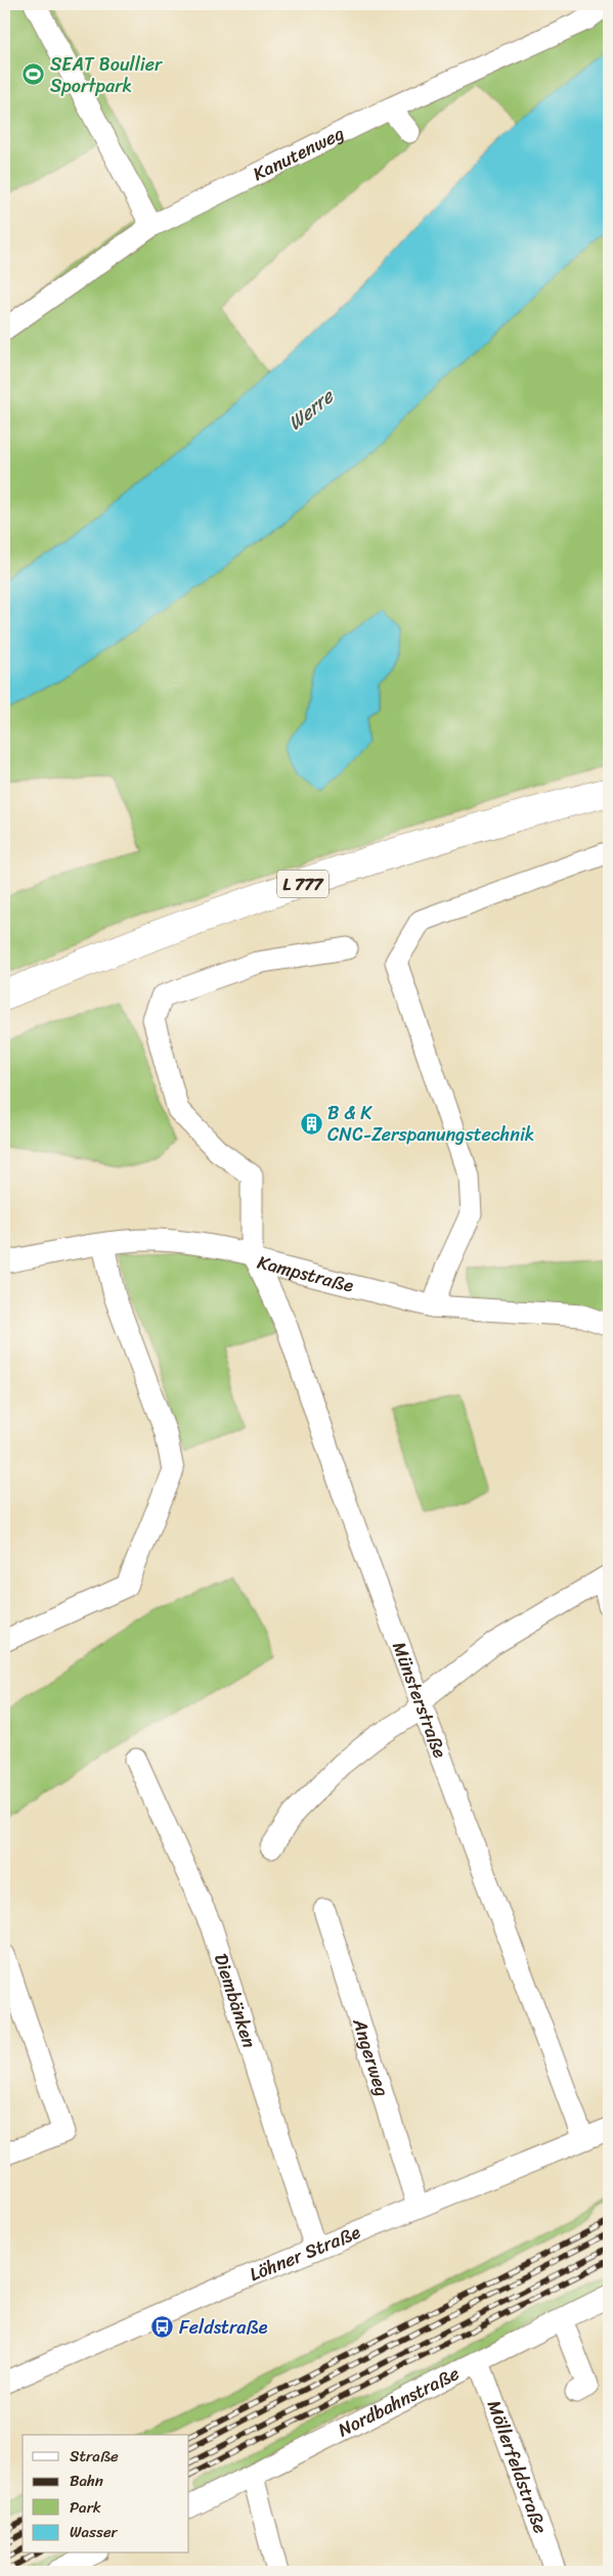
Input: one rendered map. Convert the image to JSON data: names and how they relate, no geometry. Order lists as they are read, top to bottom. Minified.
{"streets":{"highway":["L 777"],"street":["Kanutenweg","Kampstraße","Münsterstraße","Diembänken","Angerweg","Löhner Straße","Nordbahnstraße","Möllerfeldstraße"]},"crossings":[["Kampstraße","Münsterstraße"],["Münsterstraße","Löhner Straße"],["Diembänken","Löhner Straße"],["Angerweg","Löhner Straße"],["Nordbahnstraße","Möllerfeldstraße"]],"water":["Werre"],"places":{"sports":["SEAT Boullier Sportpark"],"building":["B & K CNC-Zerspanungstechnik"],"bus stop":["Feldstraße"]},"legend":["Straße","Bahn","Park","Wasser"]}
